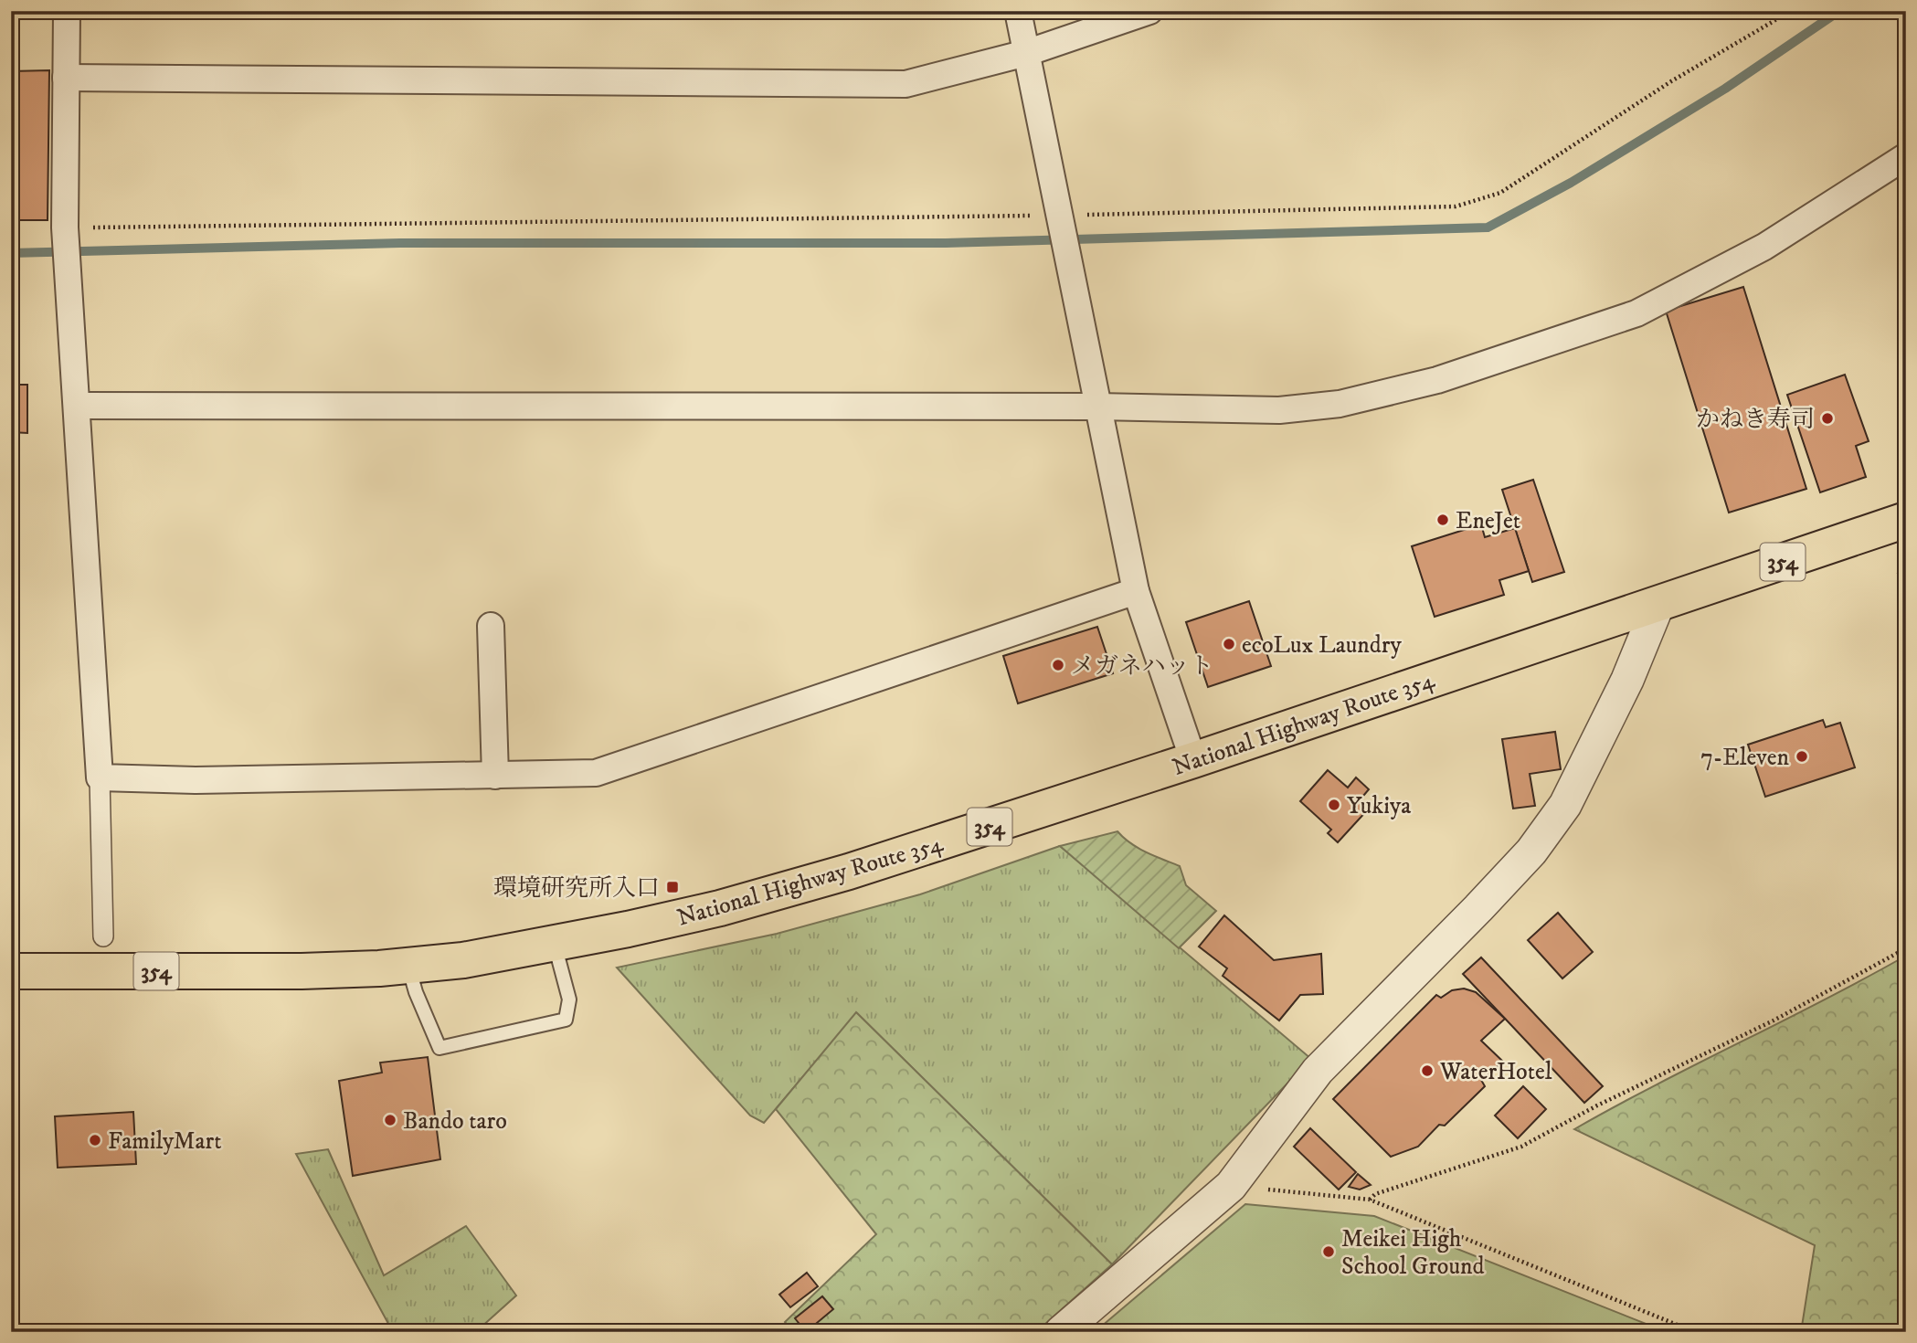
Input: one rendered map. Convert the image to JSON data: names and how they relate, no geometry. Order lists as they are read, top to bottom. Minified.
{"streets":{"highway":["354","National Highway Route 354"]},"places":{"other":["かねき寿司","EneJet","ecoLux Laundry","メガネハット","7-Eleven","Yukiya","WaterHotel","Bando taro","FamilyMart","Meikei High School Ground"],"transit":["環境研究所入口"]}}
